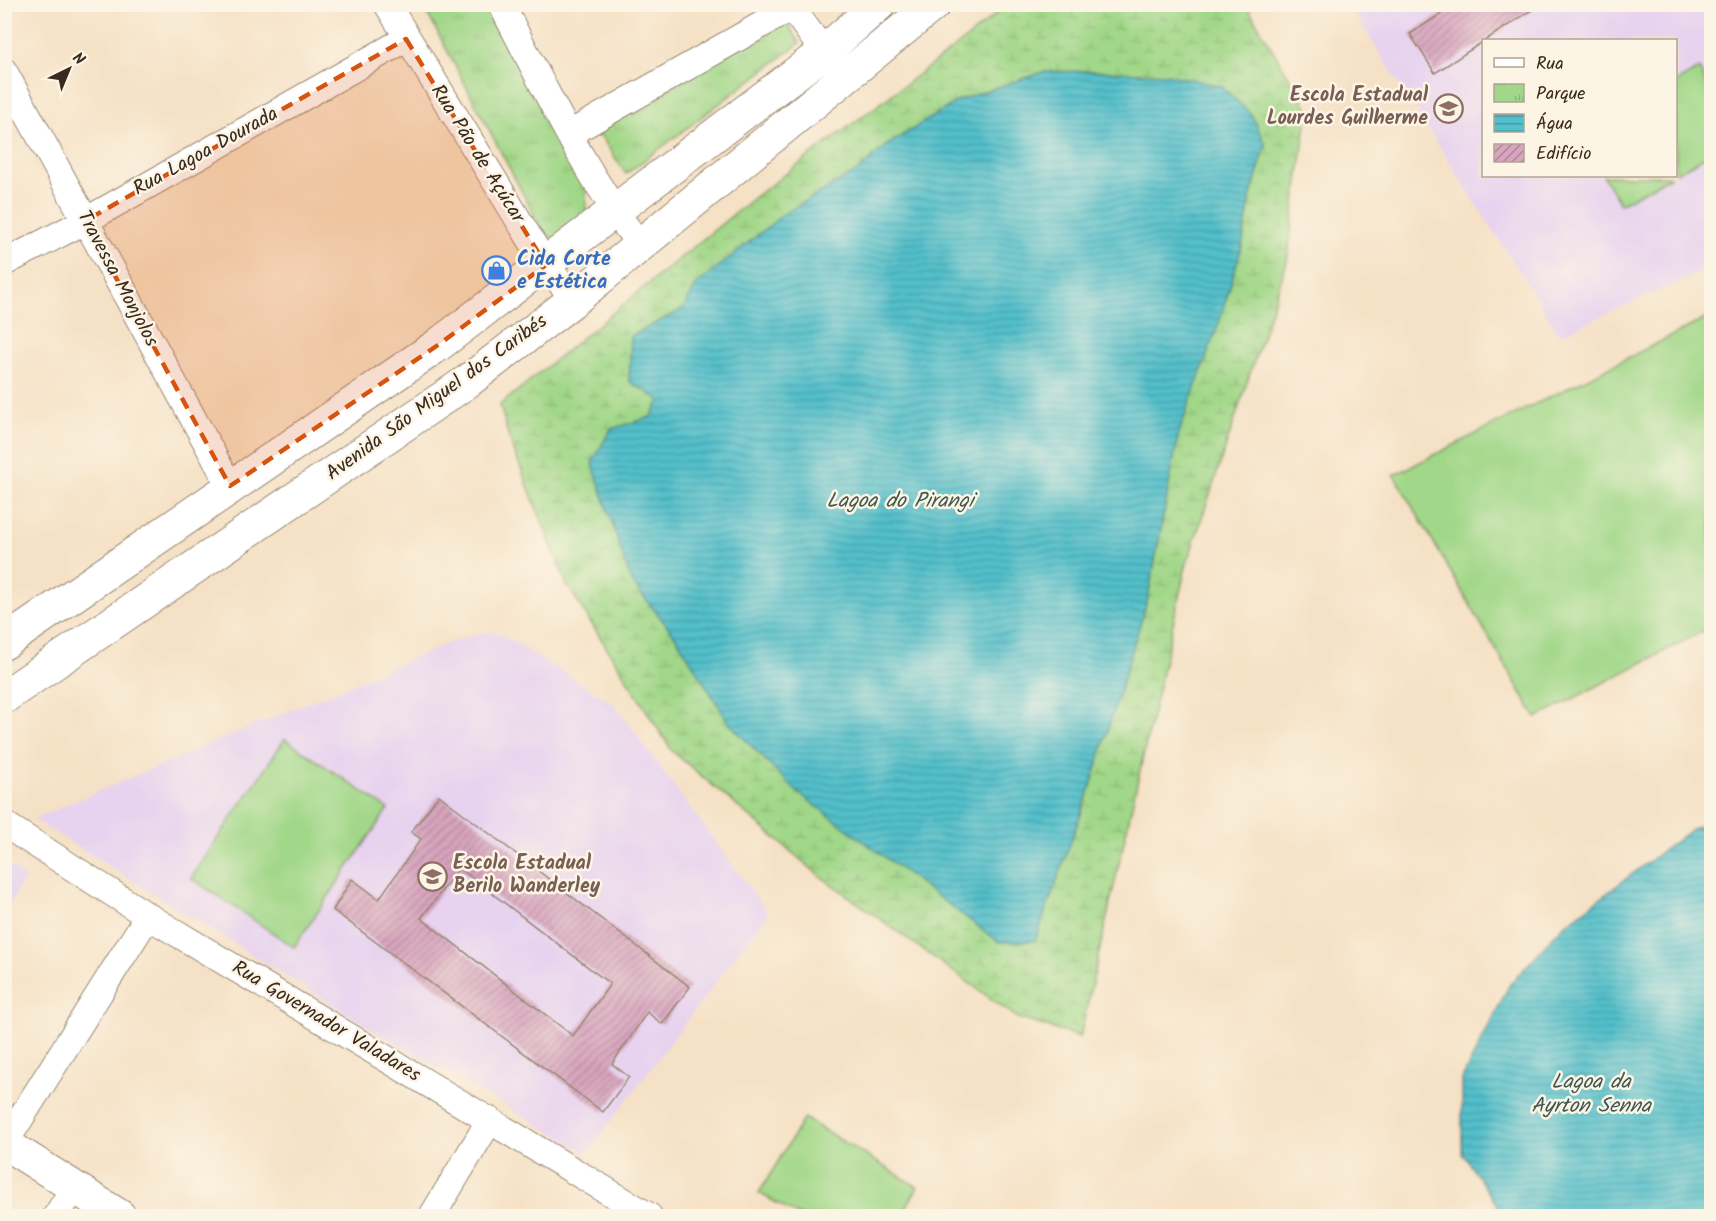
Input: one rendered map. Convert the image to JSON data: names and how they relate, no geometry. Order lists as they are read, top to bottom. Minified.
{"streets":{"main road":["Avenida São Miguel dos Caribés"],"street":["Rua Lagoa Dourada","Rua Pão de Açúcar","Travessa Monjolos","Rua Governador Valadares"]},"crossings":[["Rua Lagoa Dourada","Rua Pão de Açúcar"],["Rua Lagoa Dourada","Travessa Monjolos"],["Rua Pão de Açúcar","Avenida São Miguel dos Caribés"]],"water":["Lagoa do Pirangi","Lagoa da Ayrton Senna"],"places":{"school or university":["Escola Estadual Lourdes Guilherme","Escola Estadual Berilo Wanderley"],"shop":["Cida Corte e Estética"]},"legend":["Rua","Parque","Água","Edifício"],"north":"top right"}
